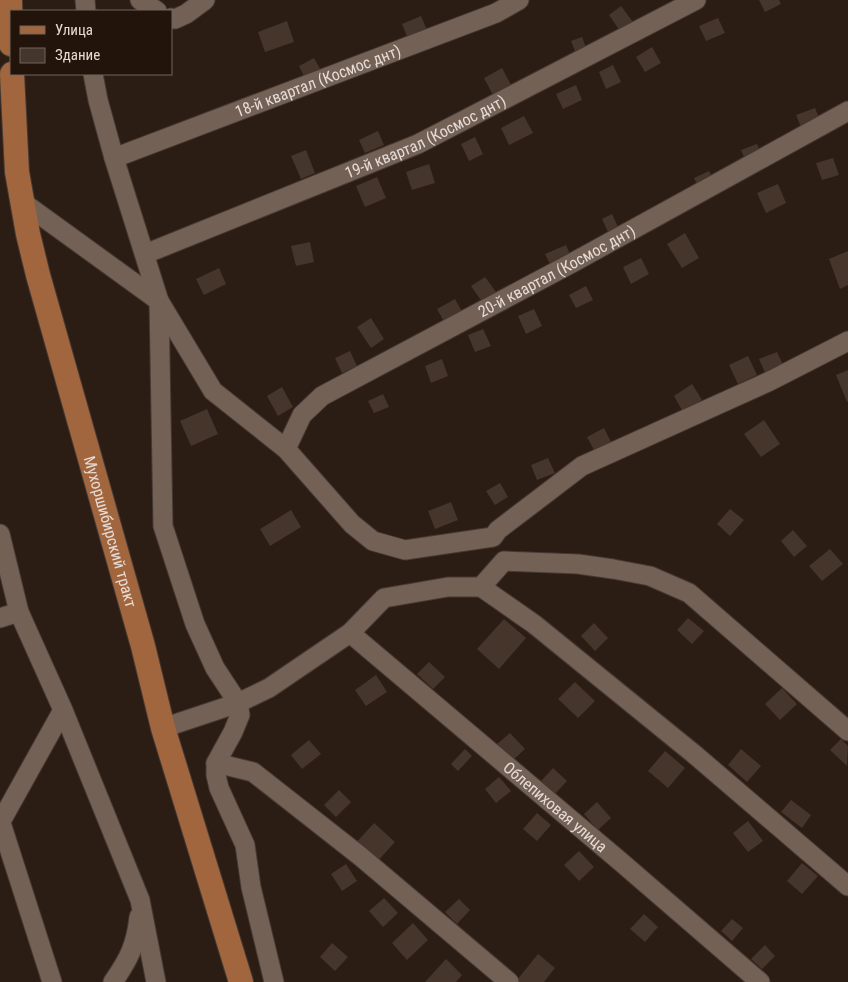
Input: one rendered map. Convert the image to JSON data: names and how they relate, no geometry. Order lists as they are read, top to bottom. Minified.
{"streets":{"main road":["Мухоршибирский тракт"],"street":["18-й квартал (Космос днт)","19-й квартал (Космос днт)","20-й квартал (Космос днт)","Облепиховая улица"]},"legend":["Улица","Здание"]}
